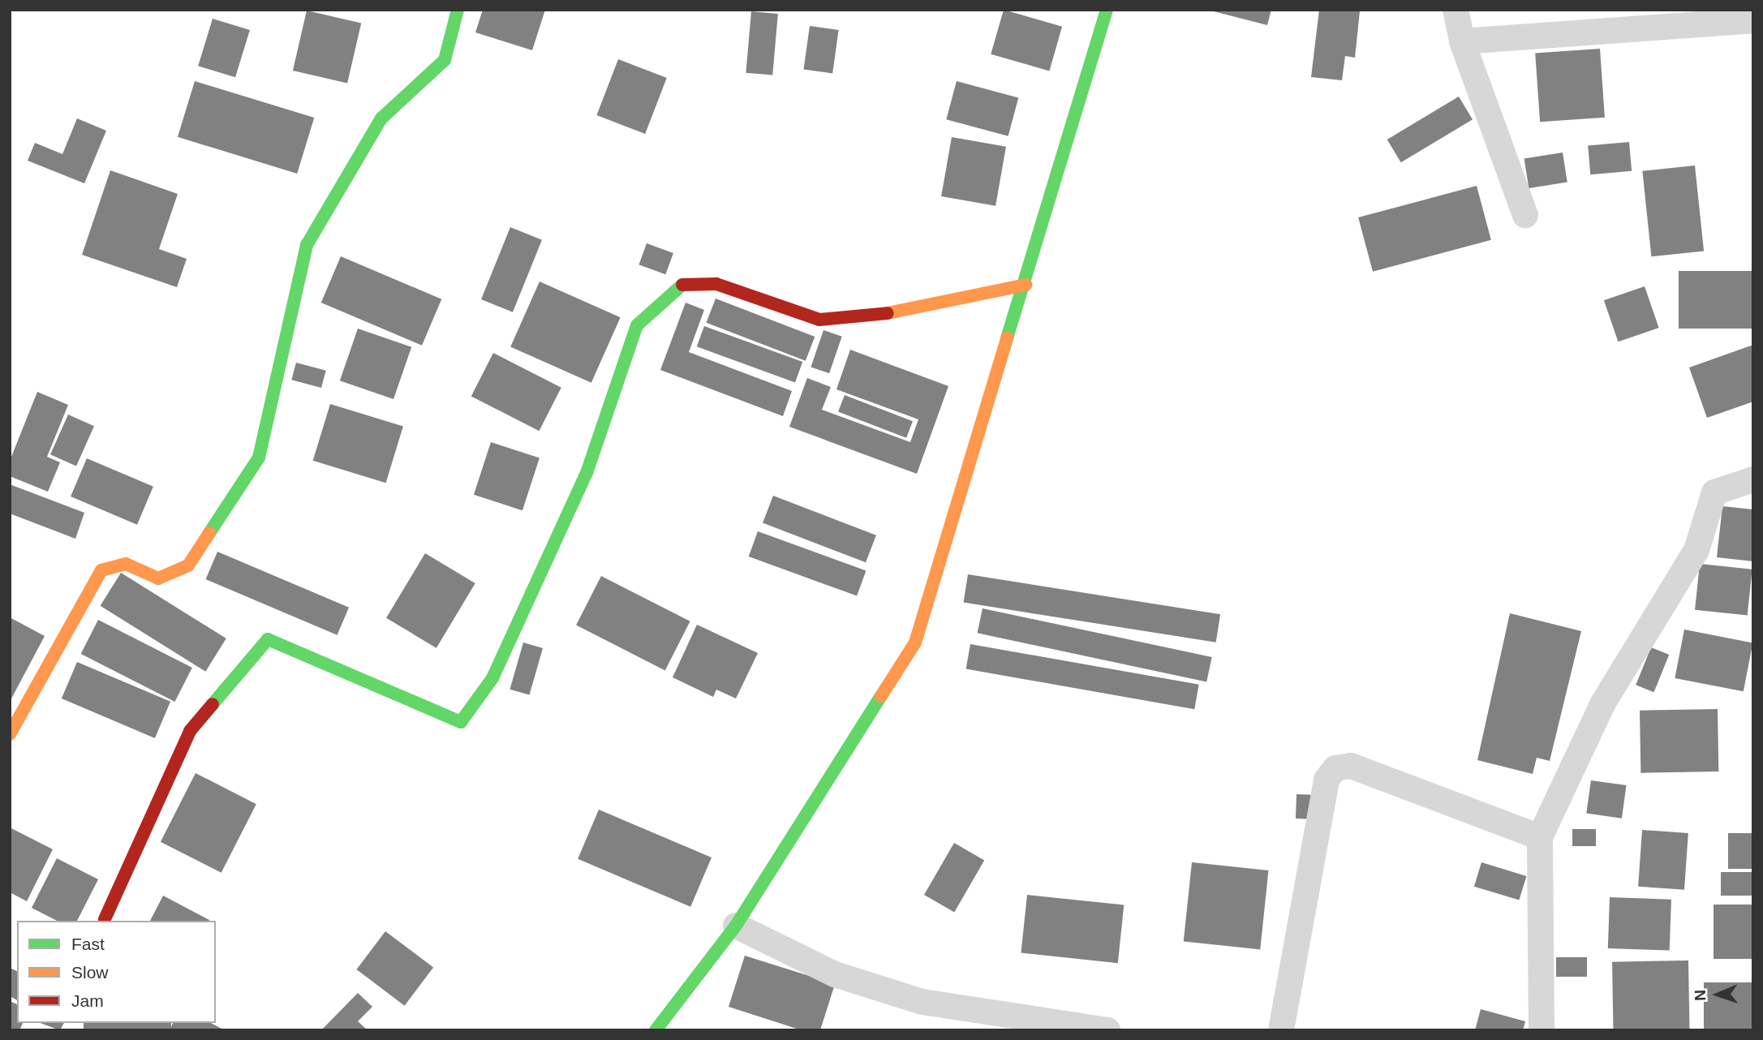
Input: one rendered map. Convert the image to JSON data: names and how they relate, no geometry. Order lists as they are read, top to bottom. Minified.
{"legend":["Fast","Slow","Jam"],"north":"left"}
